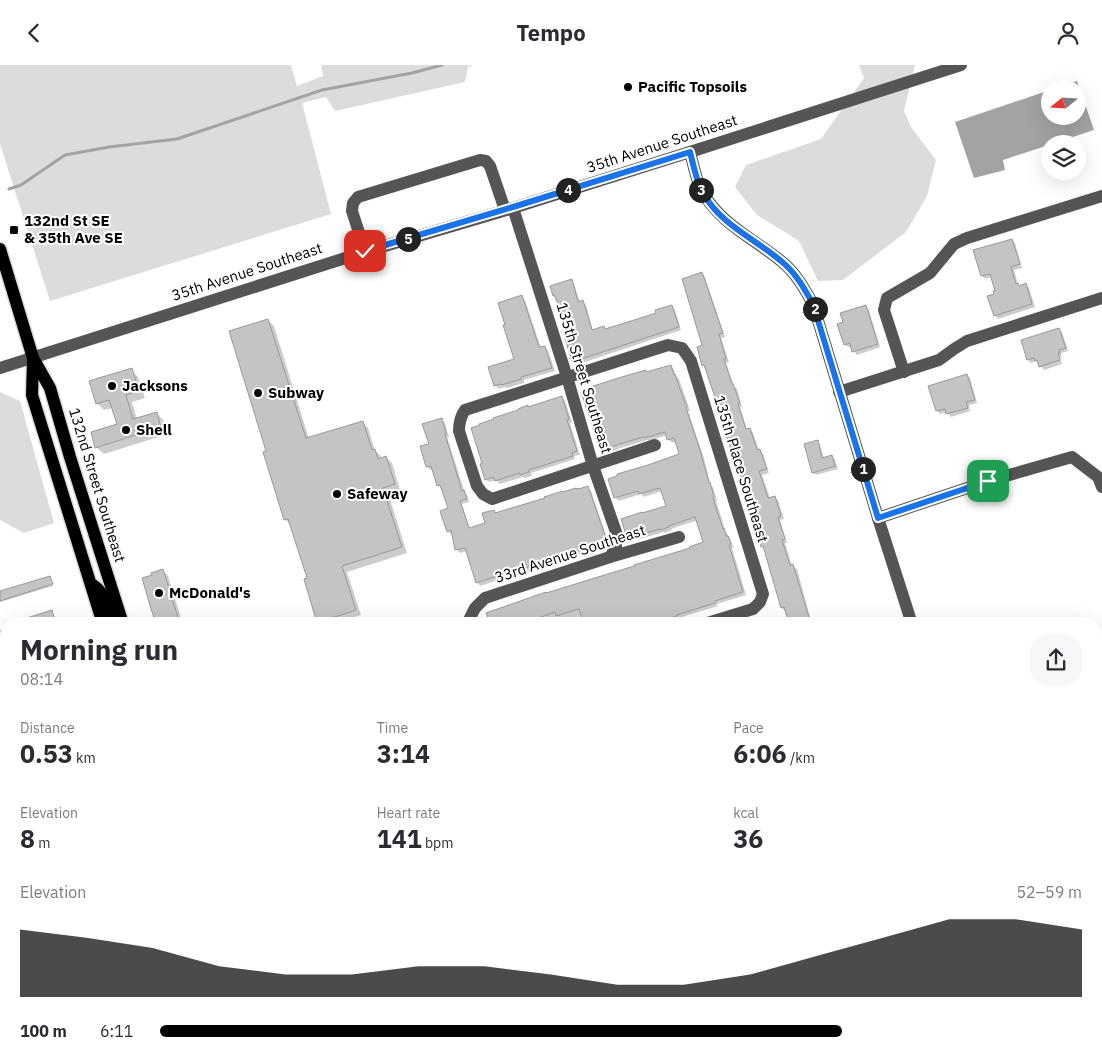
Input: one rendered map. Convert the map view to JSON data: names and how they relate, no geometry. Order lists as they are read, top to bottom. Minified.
{"streets":{"main road":["132nd Street Southeast"],"street":["35th Avenue Southeast","135th Street Southeast","135th Place Southeast","33rd Avenue Southeast"]},"crossings":[["35th Avenue Southeast","135th Street Southeast"],["35th Avenue Southeast","132nd Street Southeast"],["135th Street Southeast","135th Place Southeast"],["135th Street Southeast","33rd Avenue Southeast"]],"places":{"other":["Pacific Topsoils","Jacksons","Subway","Shell","Safeway","McDonald's"],"transit":["132nd St SE & 35th Ave SE"]},"north":"left","page":{"header":"Tempo","pins":["3","4","5","2","1"],"heading":["Morning run","08:14"],"stats":[["Distance","0.53 km"],["Time","3:14"],["Pace","6:06 /km"],["Elevation","8 m"],["Heart rate","141 bpm"],["kcal","36"]],"chart":["Elevation","52–59 m"],"list":[{"name":"100 m","note":"6:11"}]}}
